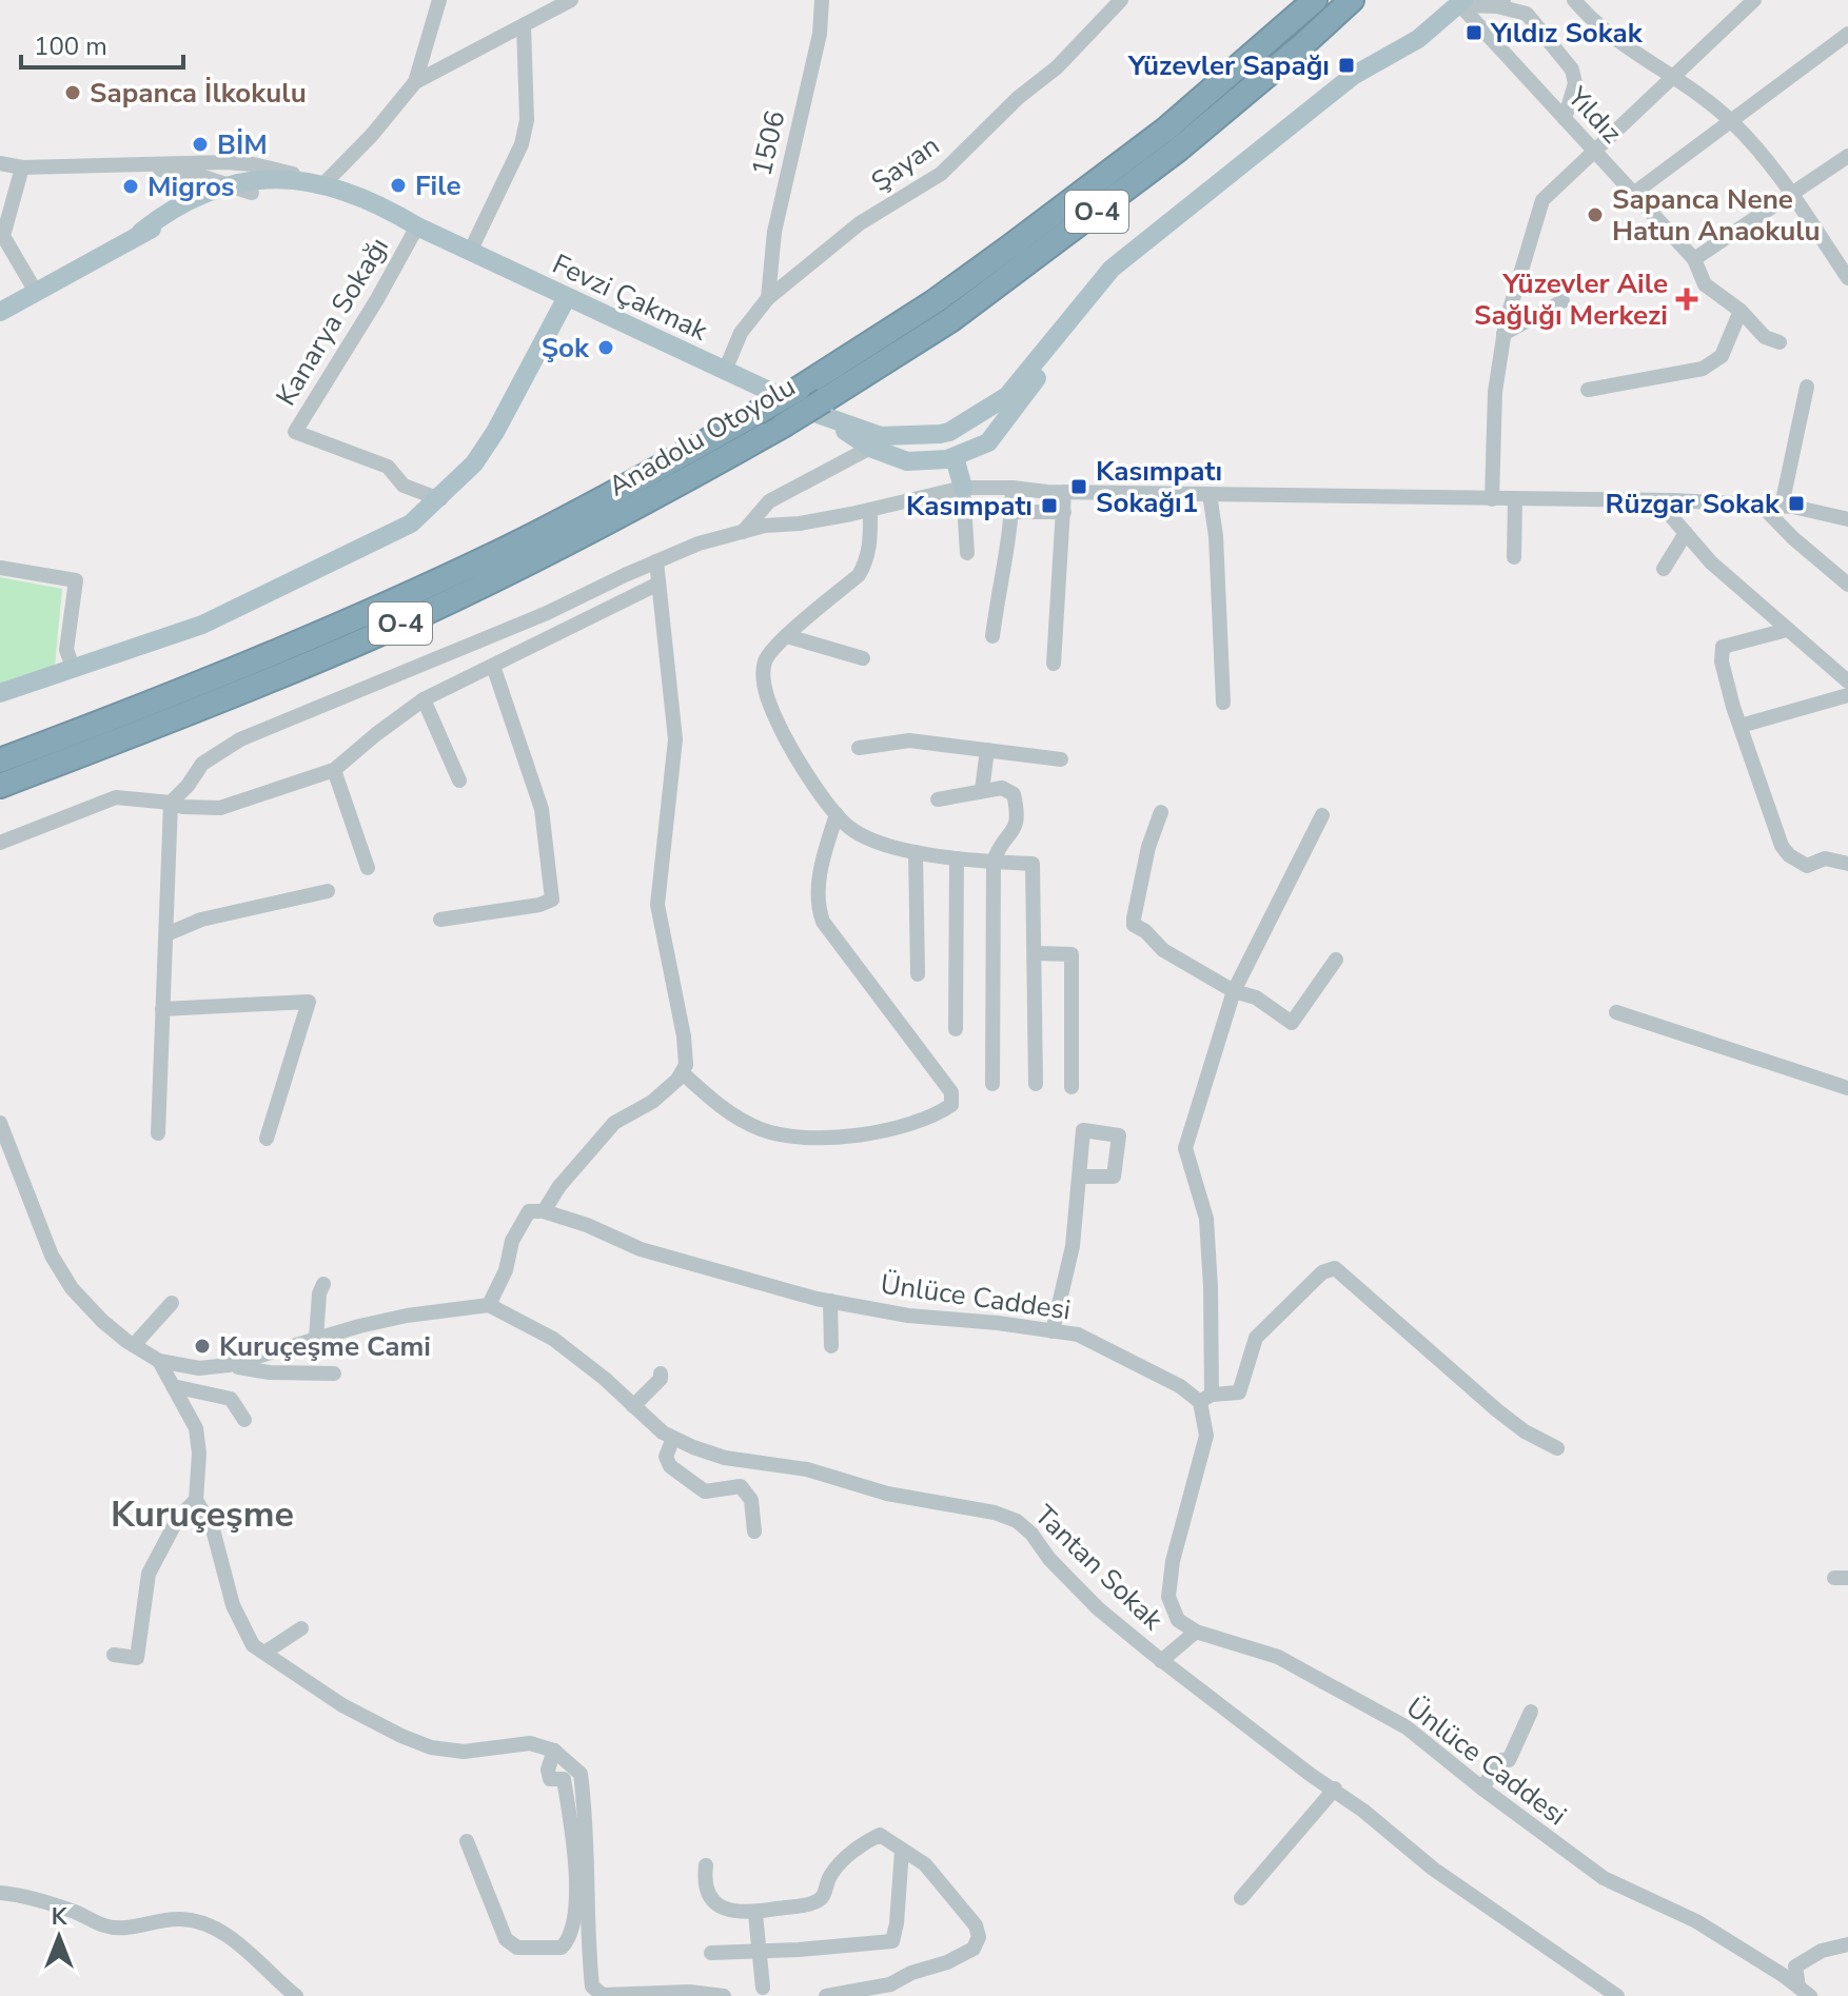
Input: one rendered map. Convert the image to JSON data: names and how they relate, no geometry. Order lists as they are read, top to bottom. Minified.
{"streets":{"highway":["O-4","Anadolu Otoyolu"],"main road":["Fevzi Çakmak"],"street":["Yıldız","1506","Şayan","Kanarya Sokağı","Ünlüce Caddesi","Tantan Sokak"]},"crossings":[["1506","Şayan"],["Şayan","Fevzi Çakmak"],["Fevzi Çakmak","Kanarya Sokağı"],["Fevzi Çakmak","Anadolu Otoyolu"]],"districts":["Kuruçeşme"],"places":{"transit":["Yıldız Sokak","Yüzevler Sapağı","Kasımpatı Sokağı1","Rüzgar Sokak","Kasımpatı"],"other":["Sapanca İlkokulu","BİM","File","Migros","Sapanca Nene Hatun Anaokulu","Şok","Kuruçeşme Cami"],"health":["Yüzevler Aile Sağlığı Merkezi"]},"scale_bar":"100 m","north":"top"}
